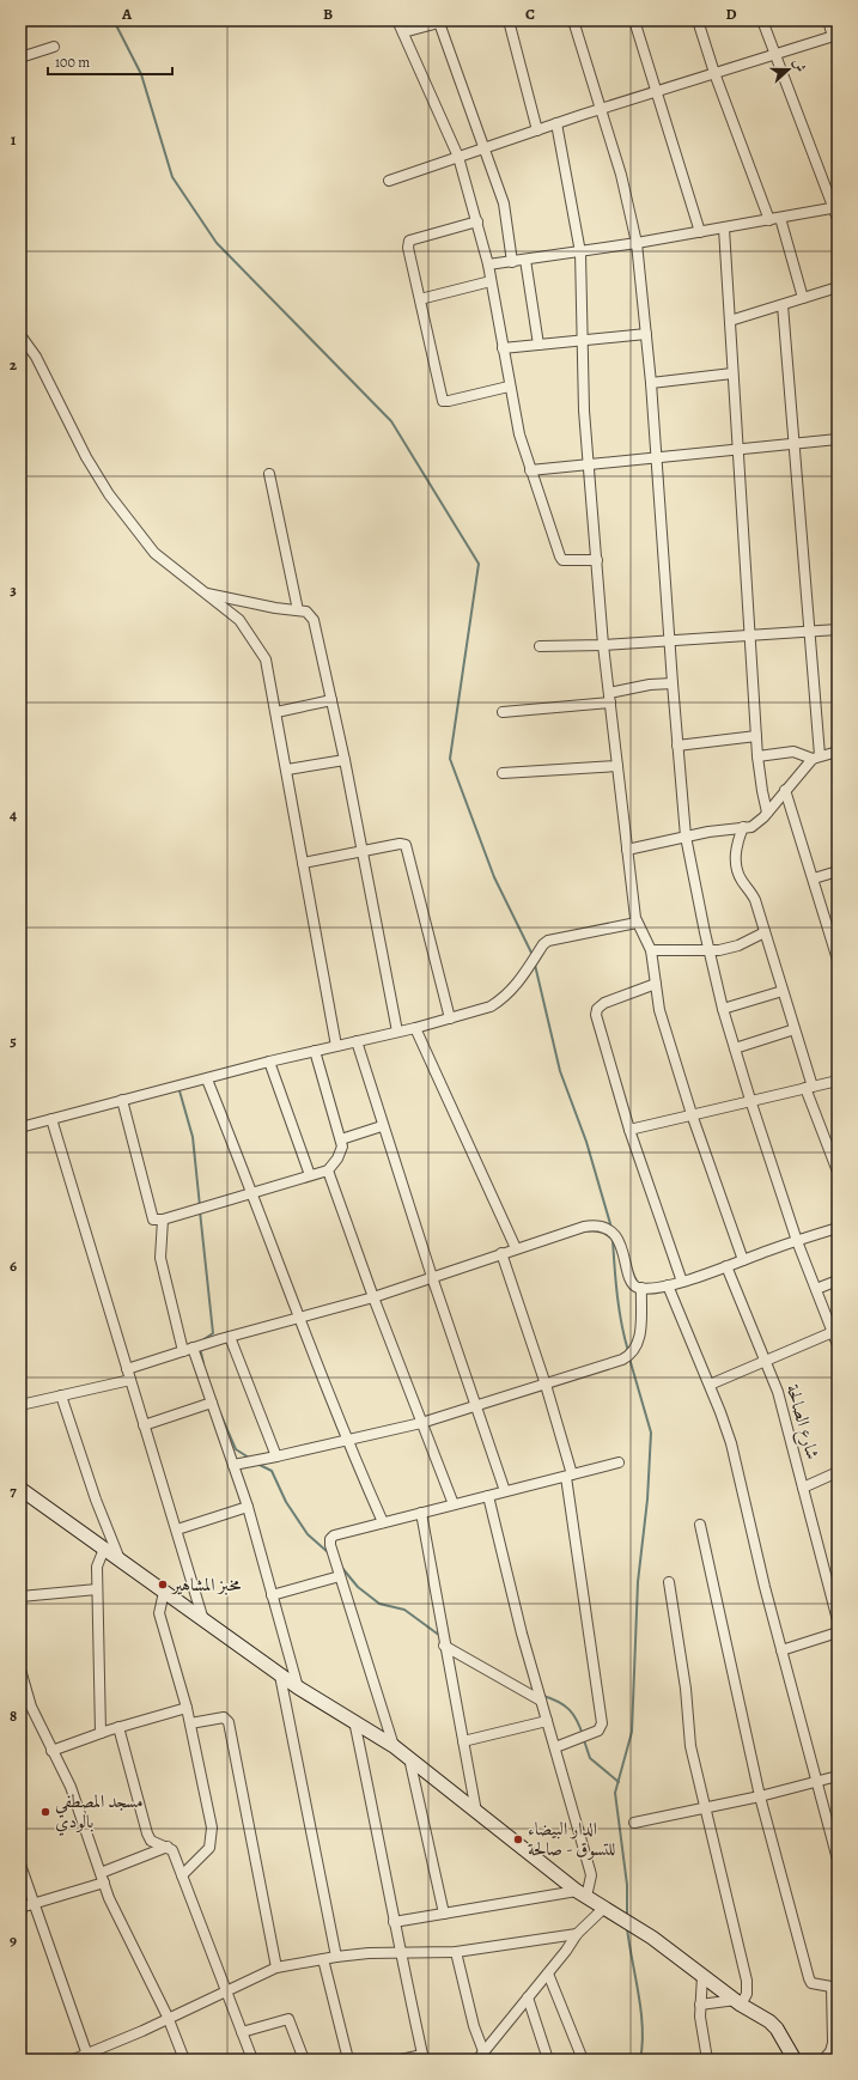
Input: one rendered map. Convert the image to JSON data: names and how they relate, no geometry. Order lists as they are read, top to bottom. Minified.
{"streets":{"street":["شارع الصالحة"]},"places":["مخبز المشاهير","مسجد المصطفي بالودي","الدار البيضاء للتسوق - صالحة"],"scale_bar":"100 m","north":"right","grid":{"columns":["A","B","C","D"],"rows":["1","2","3","4","5","6","7","8","9"]}}
